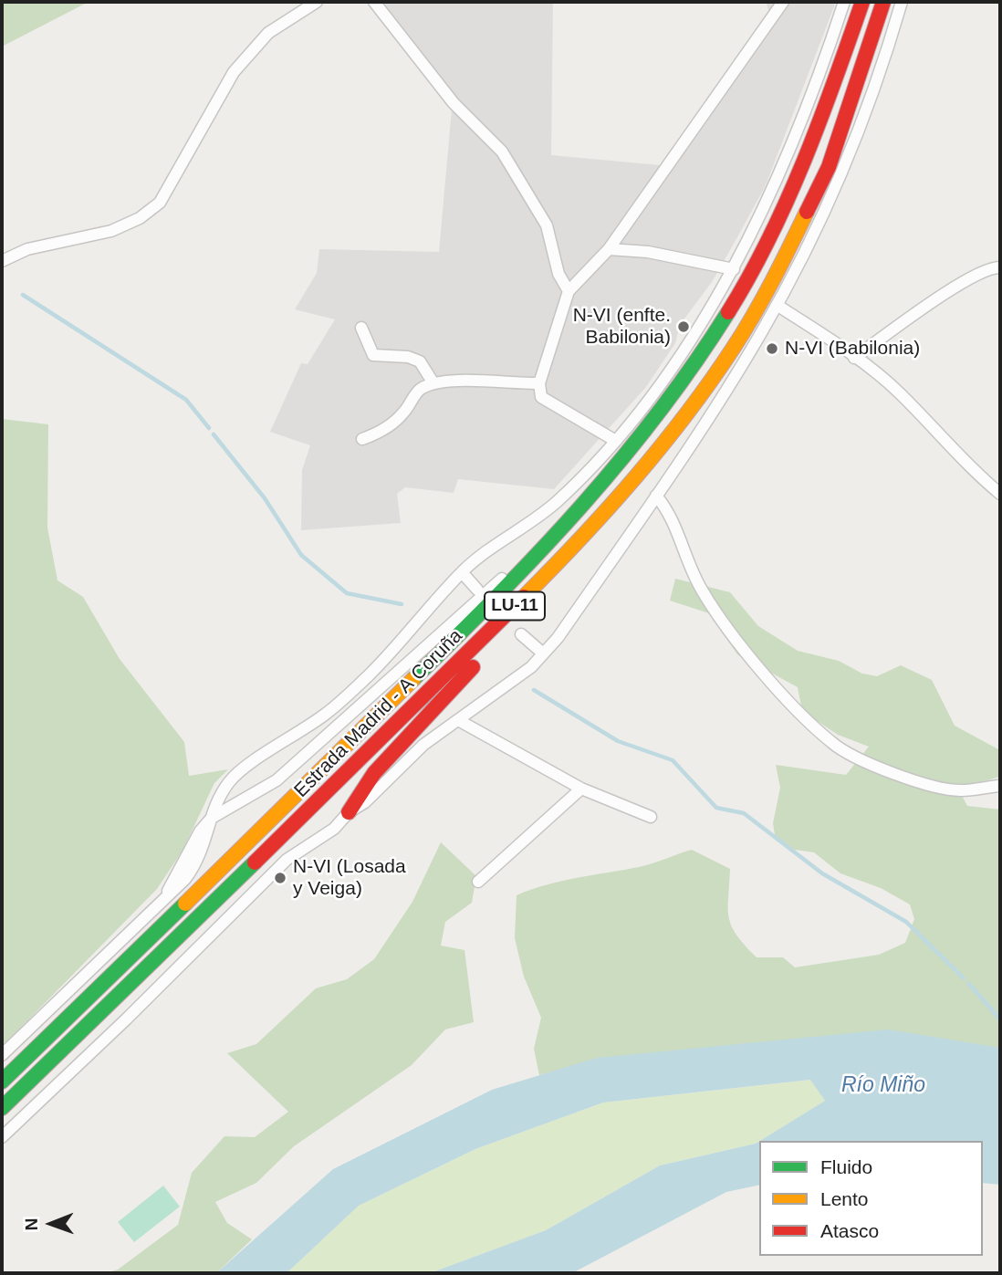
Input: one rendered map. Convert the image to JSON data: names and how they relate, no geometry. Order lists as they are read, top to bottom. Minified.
{"streets":{"highway":["LU-11","Estrada Madrid - A Coruña"]},"water":["Río Miño"],"places":["N-VI (enfte. Babilonia)","N-VI (Babilonia)","N-VI (Losada y Veiga)"],"legend":["Fluido","Lento","Atasco"],"north":"left"}
